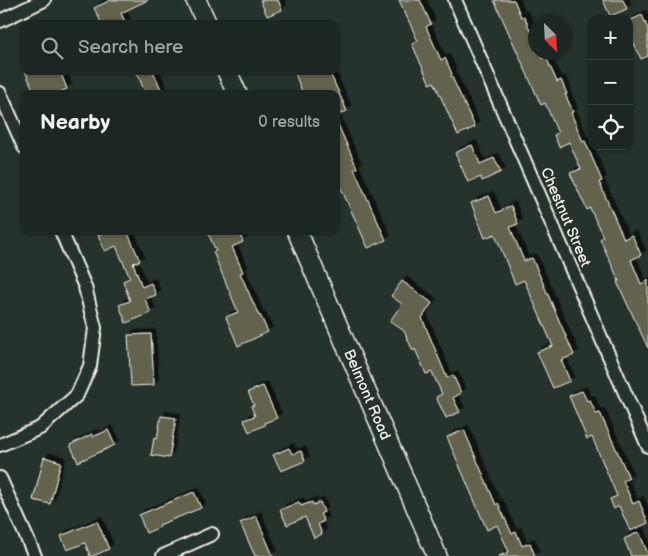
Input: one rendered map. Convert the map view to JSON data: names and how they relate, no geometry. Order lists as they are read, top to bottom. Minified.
{"streets":{"street":["Chestnut Street","Belmont Road"]},"north":"bottom right","page":{"map_buttons":["+","−"],"search":"Search here","heading":["Nearby","0 results"]}}
